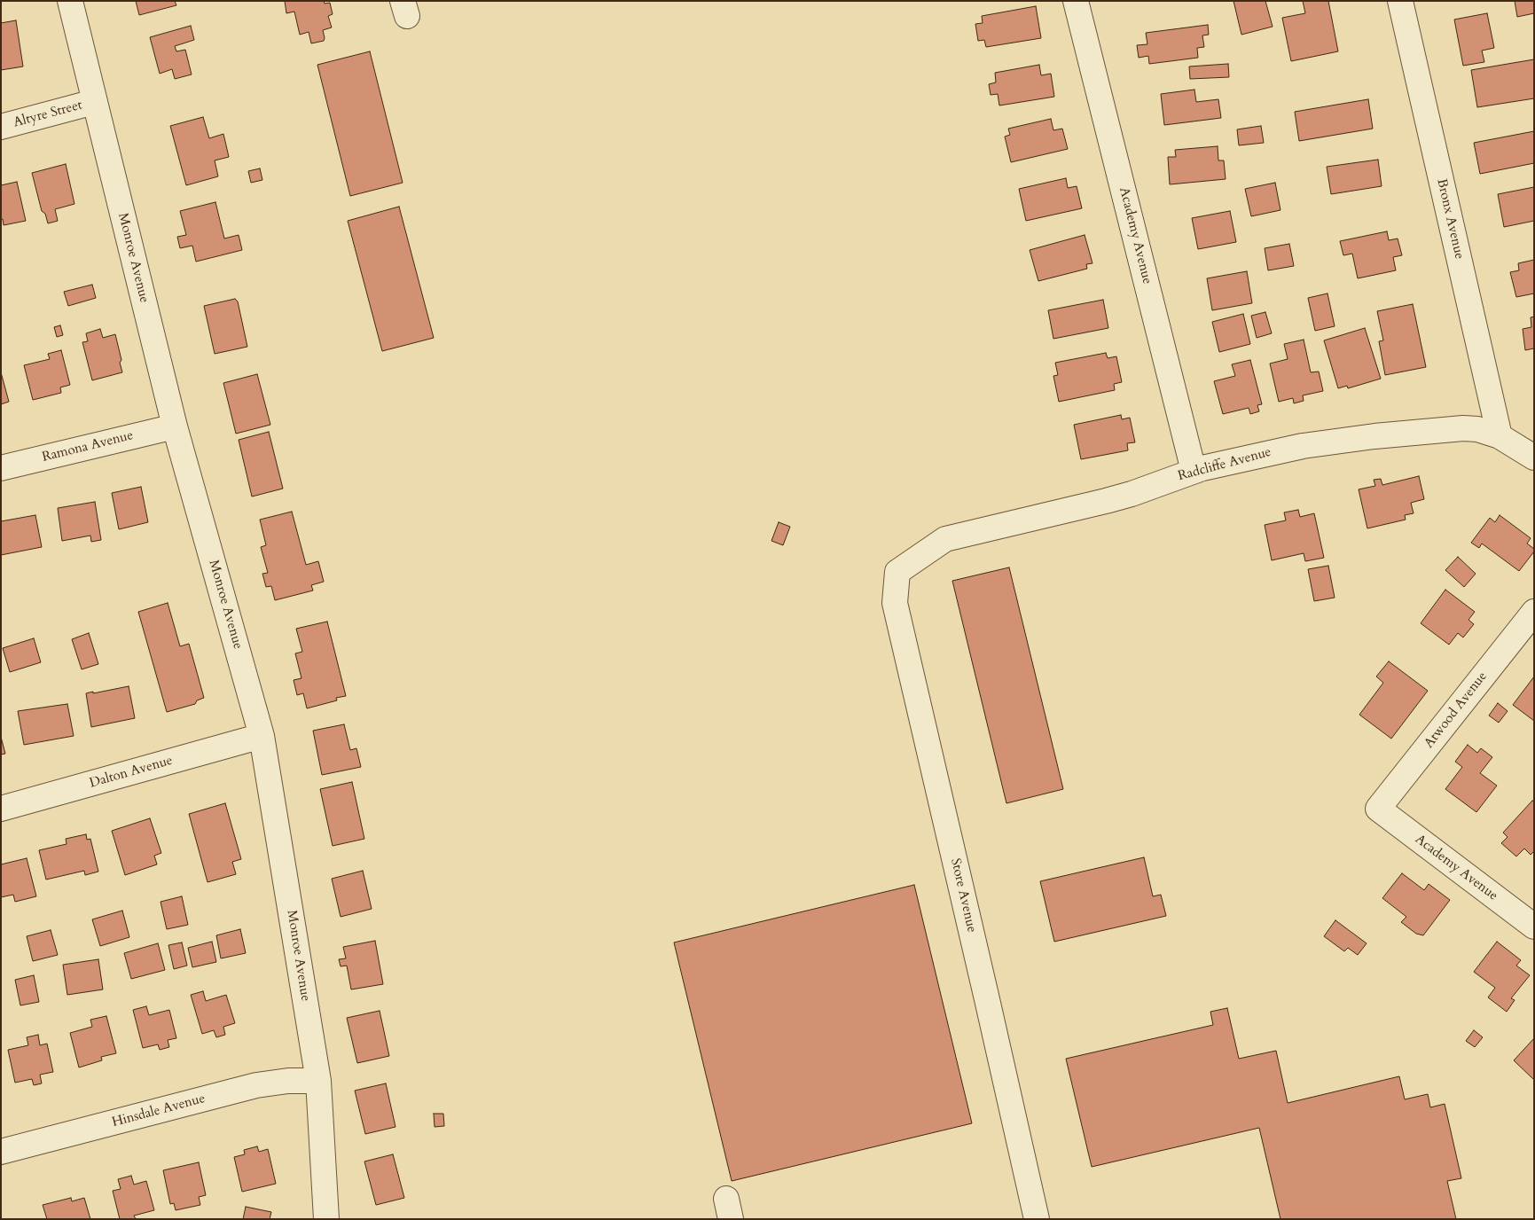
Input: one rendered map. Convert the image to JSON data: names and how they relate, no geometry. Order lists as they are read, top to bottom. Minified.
{"streets":{"street":["Altyre Street","Bronx Avenue","Academy Avenue","Monroe Avenue","Ramona Avenue","Radcliffe Avenue","Atwood Avenue","Dalton Avenue","Store Avenue","Hinsdale Avenue"]},"crossings":[["Altyre Street","Monroe Avenue"],["Bronx Avenue","Radcliffe Avenue"],["Academy Avenue","Radcliffe Avenue"],["Academy Avenue","Atwood Avenue"],["Monroe Avenue","Ramona Avenue"],["Monroe Avenue","Dalton Avenue"],["Monroe Avenue","Hinsdale Avenue"],["Radcliffe Avenue","Store Avenue"]]}
